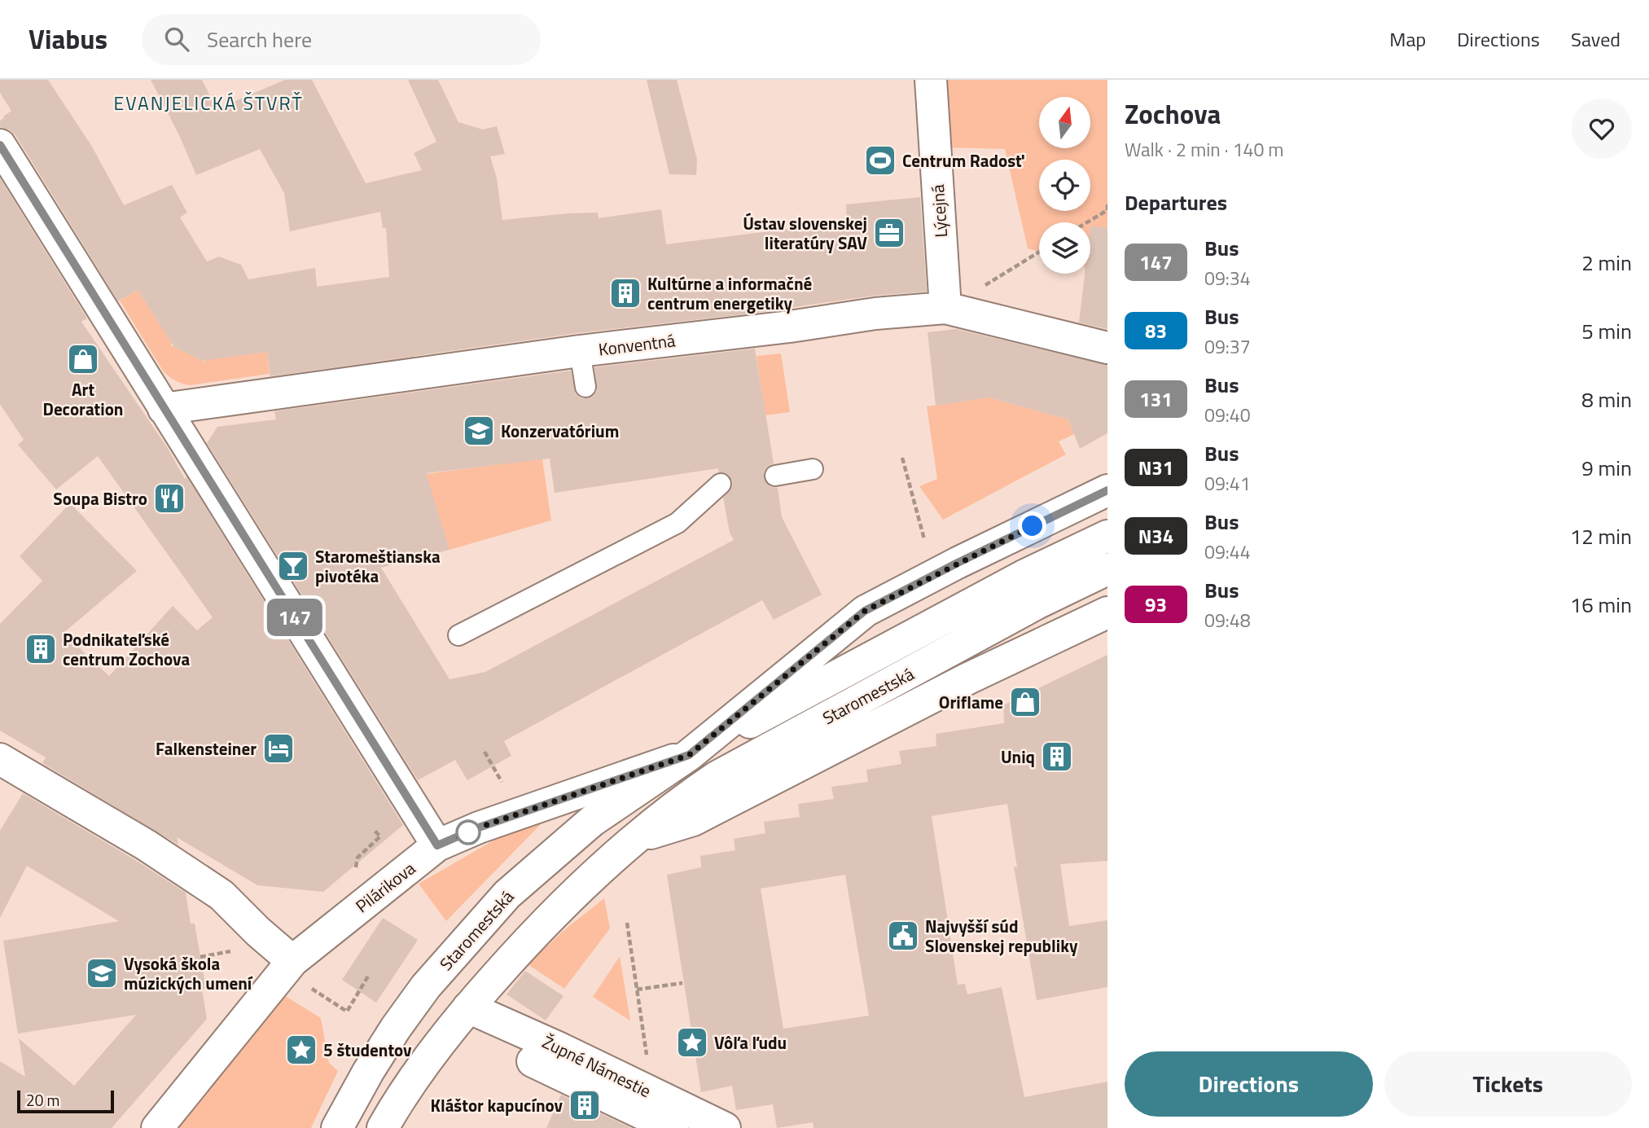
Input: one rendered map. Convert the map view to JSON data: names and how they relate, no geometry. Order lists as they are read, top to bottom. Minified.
{"streets":{"street":["Lýcejná","Konventná","Staromestská","Pilárikova","Župné Námestie"]},"crossings":[["Lýcejná","Konventná"],["Staromestská","Pilárikova"],["Staromestská","Župné Námestie"]],"districts":["EVANJELICKÁ ŠTVRŤ"],"places":{"sports":["Centrum Radosť"],"office":["Ústav slovenskej literatúry SAV"],"building":["Kultúrne a informačné centrum energetiky","Podnikateľské centrum Zochova","Uniq","Kláštor kapucínov"],"shop":["Art Decoration","Oriflame"],"school or university":["Konzervatórium","Vysoká škola múzických umení"],"restaurant":["Soupa Bistro"],"bar":["Staromeštianska pivotéka"],"hotel":["Falkensteiner"],"public building":["Najvyšší súd Slovenskej republiky"],"place":["Vôľa ľudu","5 študentov"]},"lines":["bus line 147"],"scale_bar":"20 m","north":"top","page":{"header":"Viabus","search":"Search here","nav":["Map","Directions","Saved"],"on_map":"147","heading":[["Zochova","Walk · 2 min · 140 m"],"Departures"],"list":[{"mark":"147","name":"Bus","note":"09:34","value":"2 min"},{"mark":"83","name":"Bus","note":"09:37","value":"5 min"},{"mark":"131","name":"Bus","note":"09:40","value":"8 min"},{"mark":"N31","name":"Bus","note":"09:41","value":"9 min"},{"mark":"N34","name":"Bus","note":"09:44","value":"12 min"},{"mark":"93","name":"Bus","note":"09:48","value":"16 min"}],"buttons":["Directions","Tickets"],"scale":"20 m"}}
